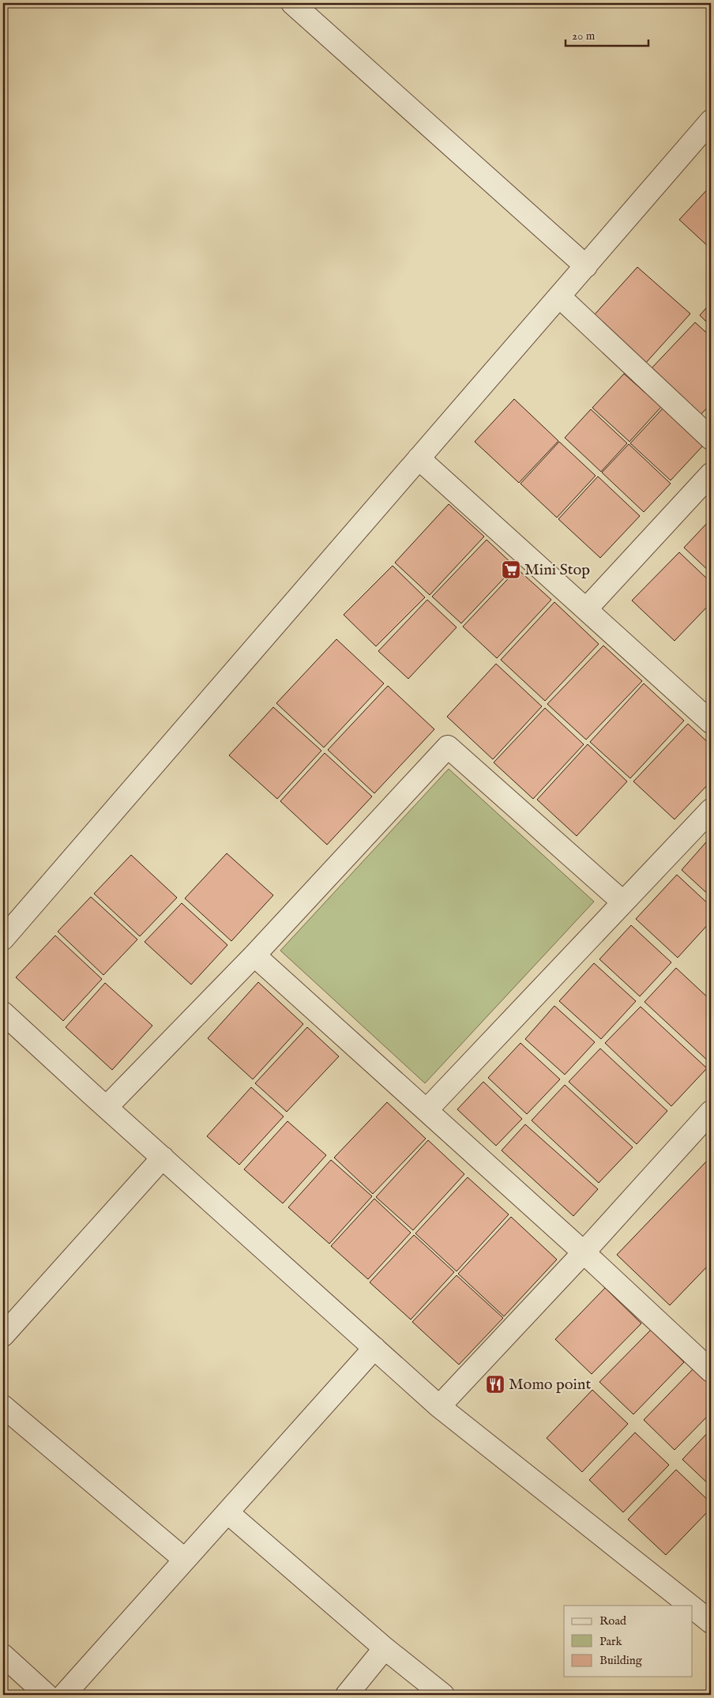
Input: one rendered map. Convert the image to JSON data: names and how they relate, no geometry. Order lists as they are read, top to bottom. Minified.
{"places":{"supermarket":["Mini Stop"],"restaurant":["Momo point"]},"legend":["Road","Park","Building"],"scale_bar":"20 m"}
